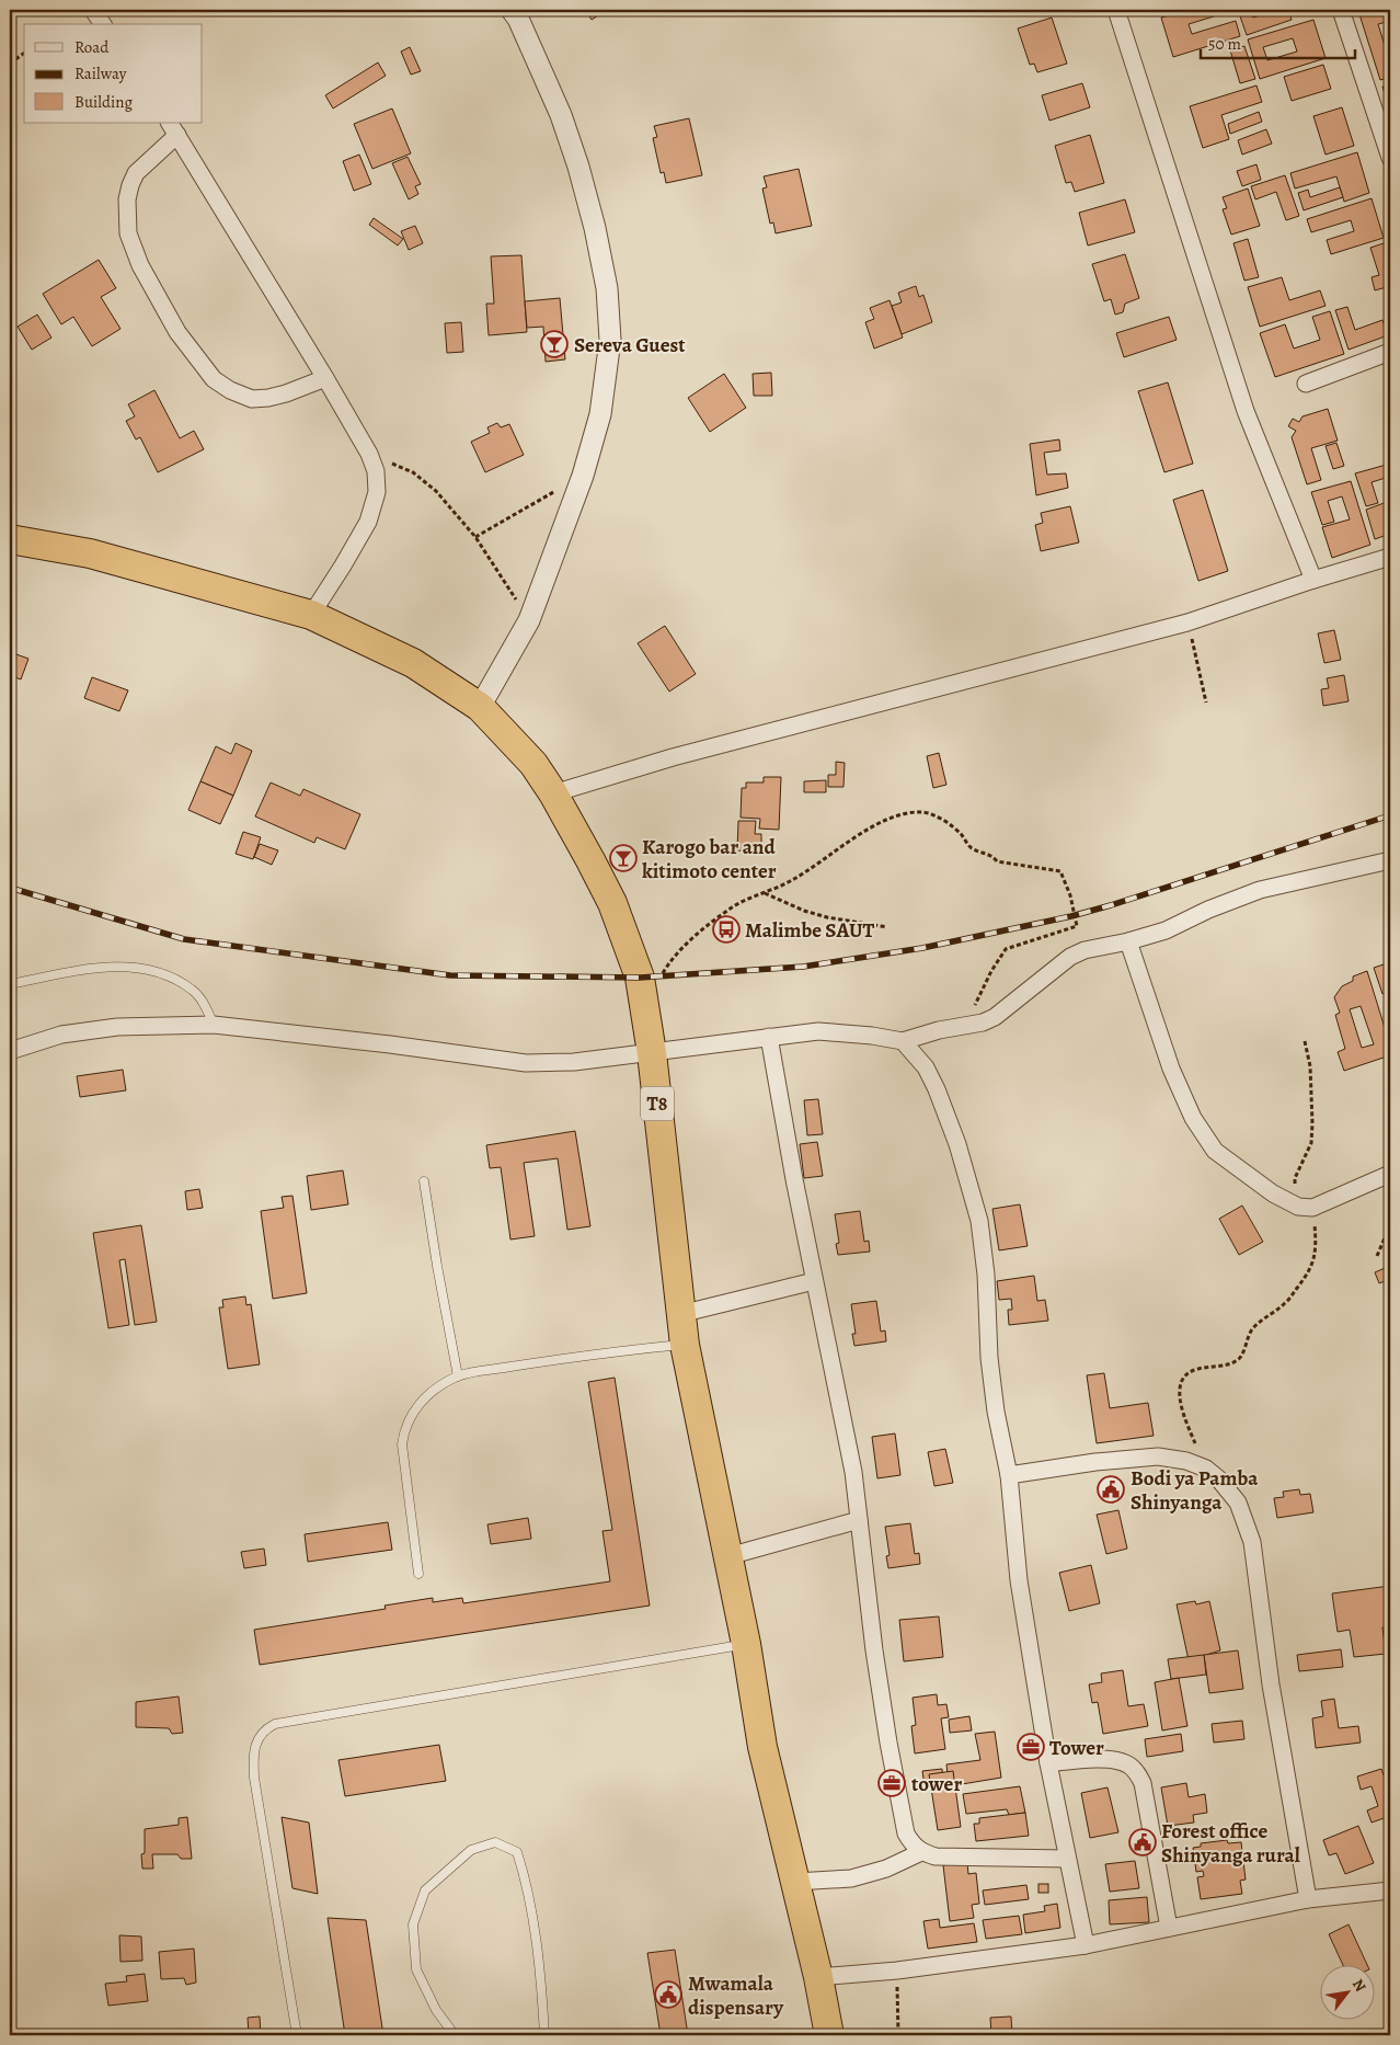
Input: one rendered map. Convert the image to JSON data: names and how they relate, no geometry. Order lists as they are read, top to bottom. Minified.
{"streets":{"highway":["T8"]},"places":{"bar":["Sereva Guest","Karogo bar and kitimoto center"],"bus stop":["Malimbe SAUT"],"public building":["Bodi ya Pamba Shinyanga","Forest office Shinyanga rural","Mwamala dispensary"],"office":["Tower","tower"]},"legend":["Road","Railway","Building"],"scale_bar":"50 m","north":"top right"}
